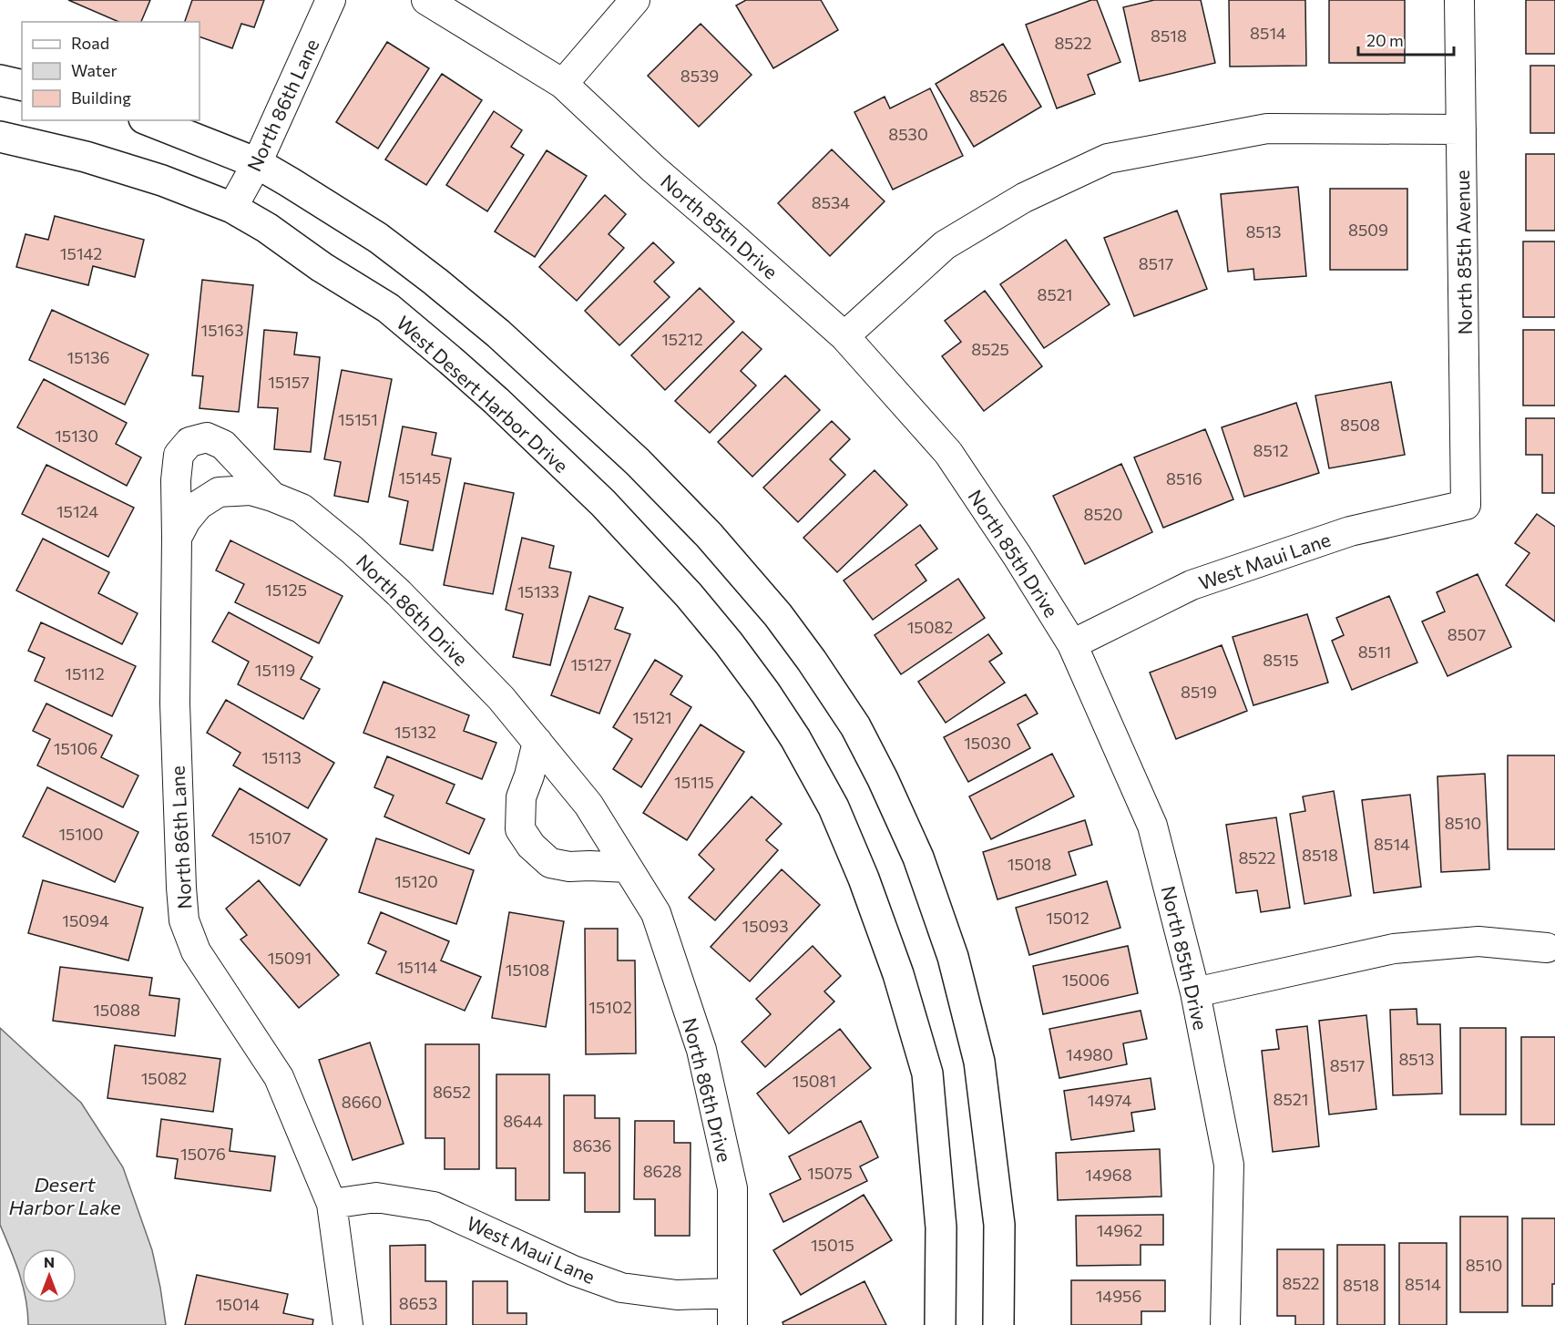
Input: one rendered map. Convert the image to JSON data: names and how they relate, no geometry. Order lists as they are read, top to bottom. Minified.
{"streets":{"street":["North 86th Lane","North 85th Drive","North 85th Avenue","West Desert Harbor Drive","West Maui Lane","North 86th Drive"]},"crossings":[["North 86th Lane","West Desert Harbor Drive"],["North 86th Lane","West Maui Lane"],["North 86th Lane","North 86th Drive"],["North 85th Drive","West Maui Lane"],["North 85th Avenue","West Maui Lane"],["West Maui Lane","North 86th Drive"]],"water":["Desert Harbor Lake"],"house_numbers":["8514","8518","8522","8539","8526","8530","8534","8509","8513","15142","8517","8521","15163","15212","8525","15136","15157","15151","8508","15130","8512","15145","8516","15124","8520","15125","15133","15082","8507","8511","8515","15127","15119","15112","8519","15121","15132","15030","15106","15113","15115","8510","15100","15107","8514","8518","8522","15018","15120","15012","15094","15093","15091","15114","15108","15006","15102","15088","14980","8513","8517","15082","15081","8652","8521","14974","8660","8644","8636","15076","8628","15075","14968","14962","15015","8510","8522","8514","8518","14956","8653","15014"],"legend":["Road","Water","Building"],"scale_bar":"20 m","north":"top"}
